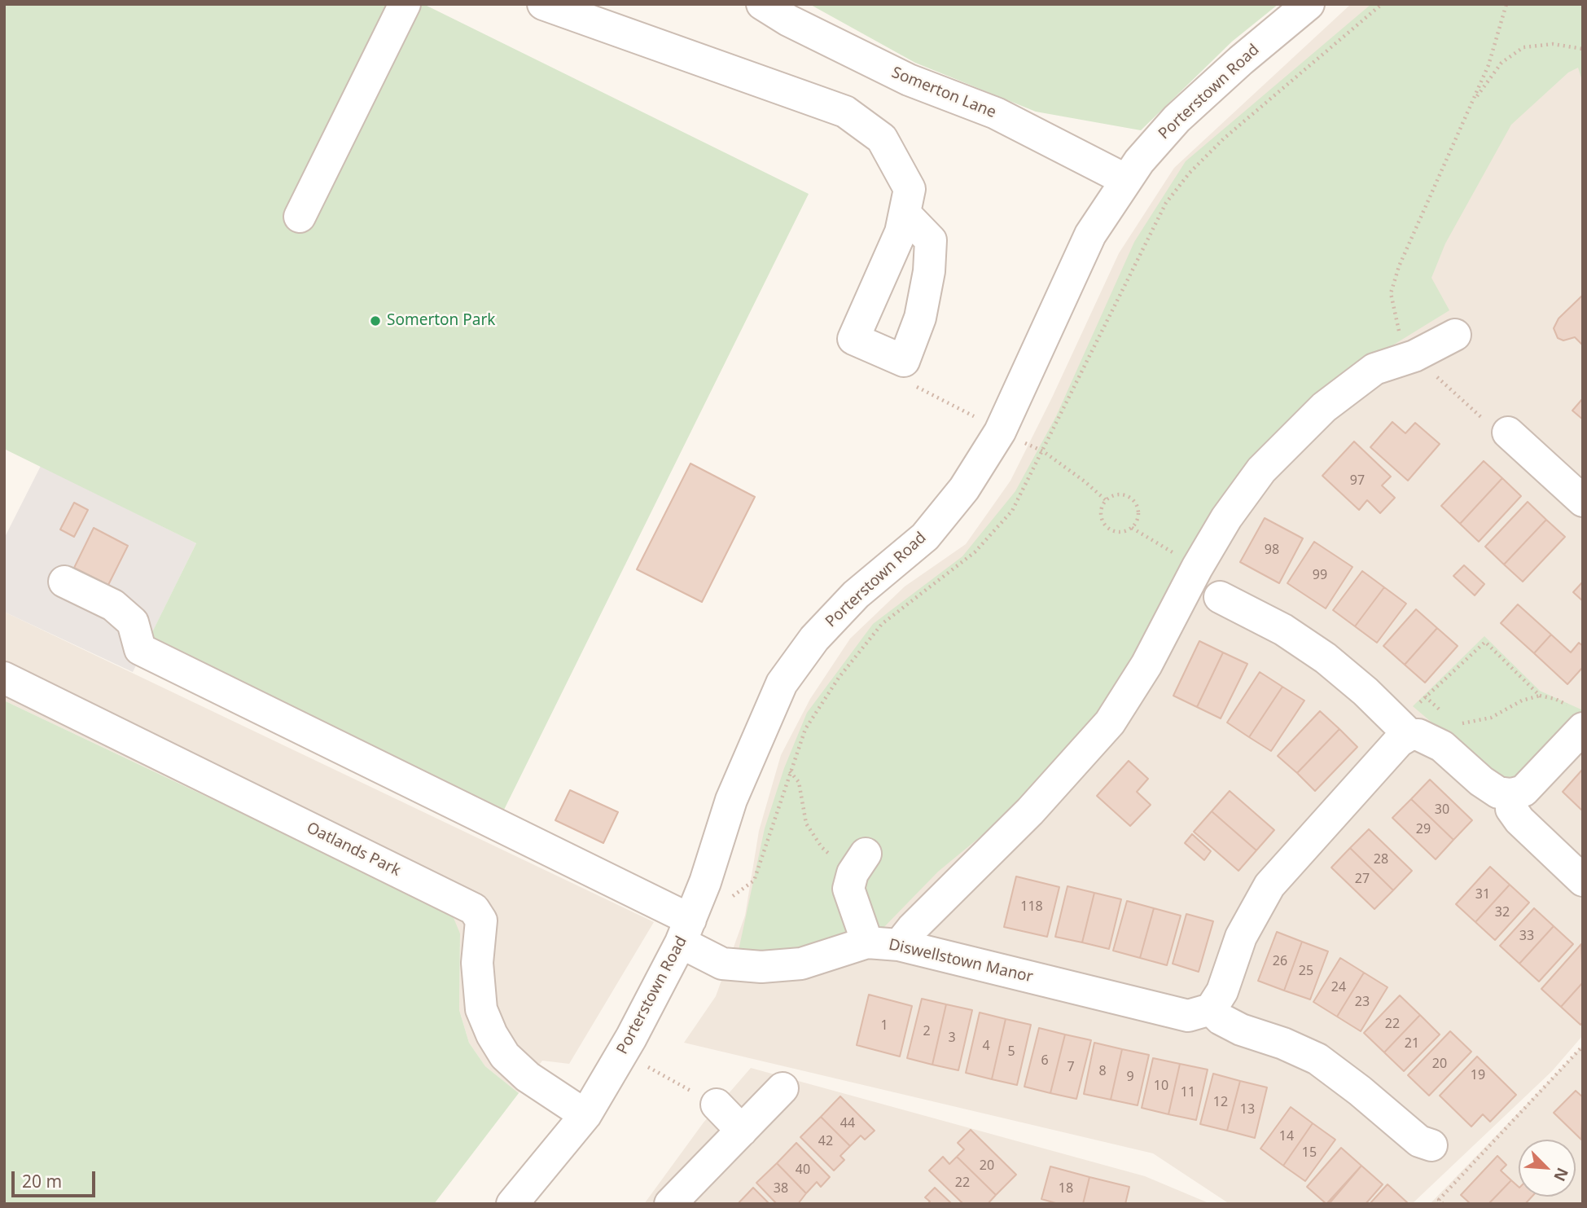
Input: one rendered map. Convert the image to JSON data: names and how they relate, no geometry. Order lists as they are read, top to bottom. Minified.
{"streets":{"street":["Porterstown Road","Somerton Lane","Oatlands Park","Diswellstown Manor"]},"crossings":[["Porterstown Road","Somerton Lane"],["Porterstown Road","Oatlands Park"],["Porterstown Road","Diswellstown Manor"]],"places":["Somerton Park"],"house_numbers":["97","98","99","30","29","28","27","31","118","32","33","26","25","24","23","22","1","2","3","21","4","5","6","20","7","8","19","9","10","11","12","13","44","14","42","15","20","40","22","38","18"],"scale_bar":"20 m","north":"bottom right"}
